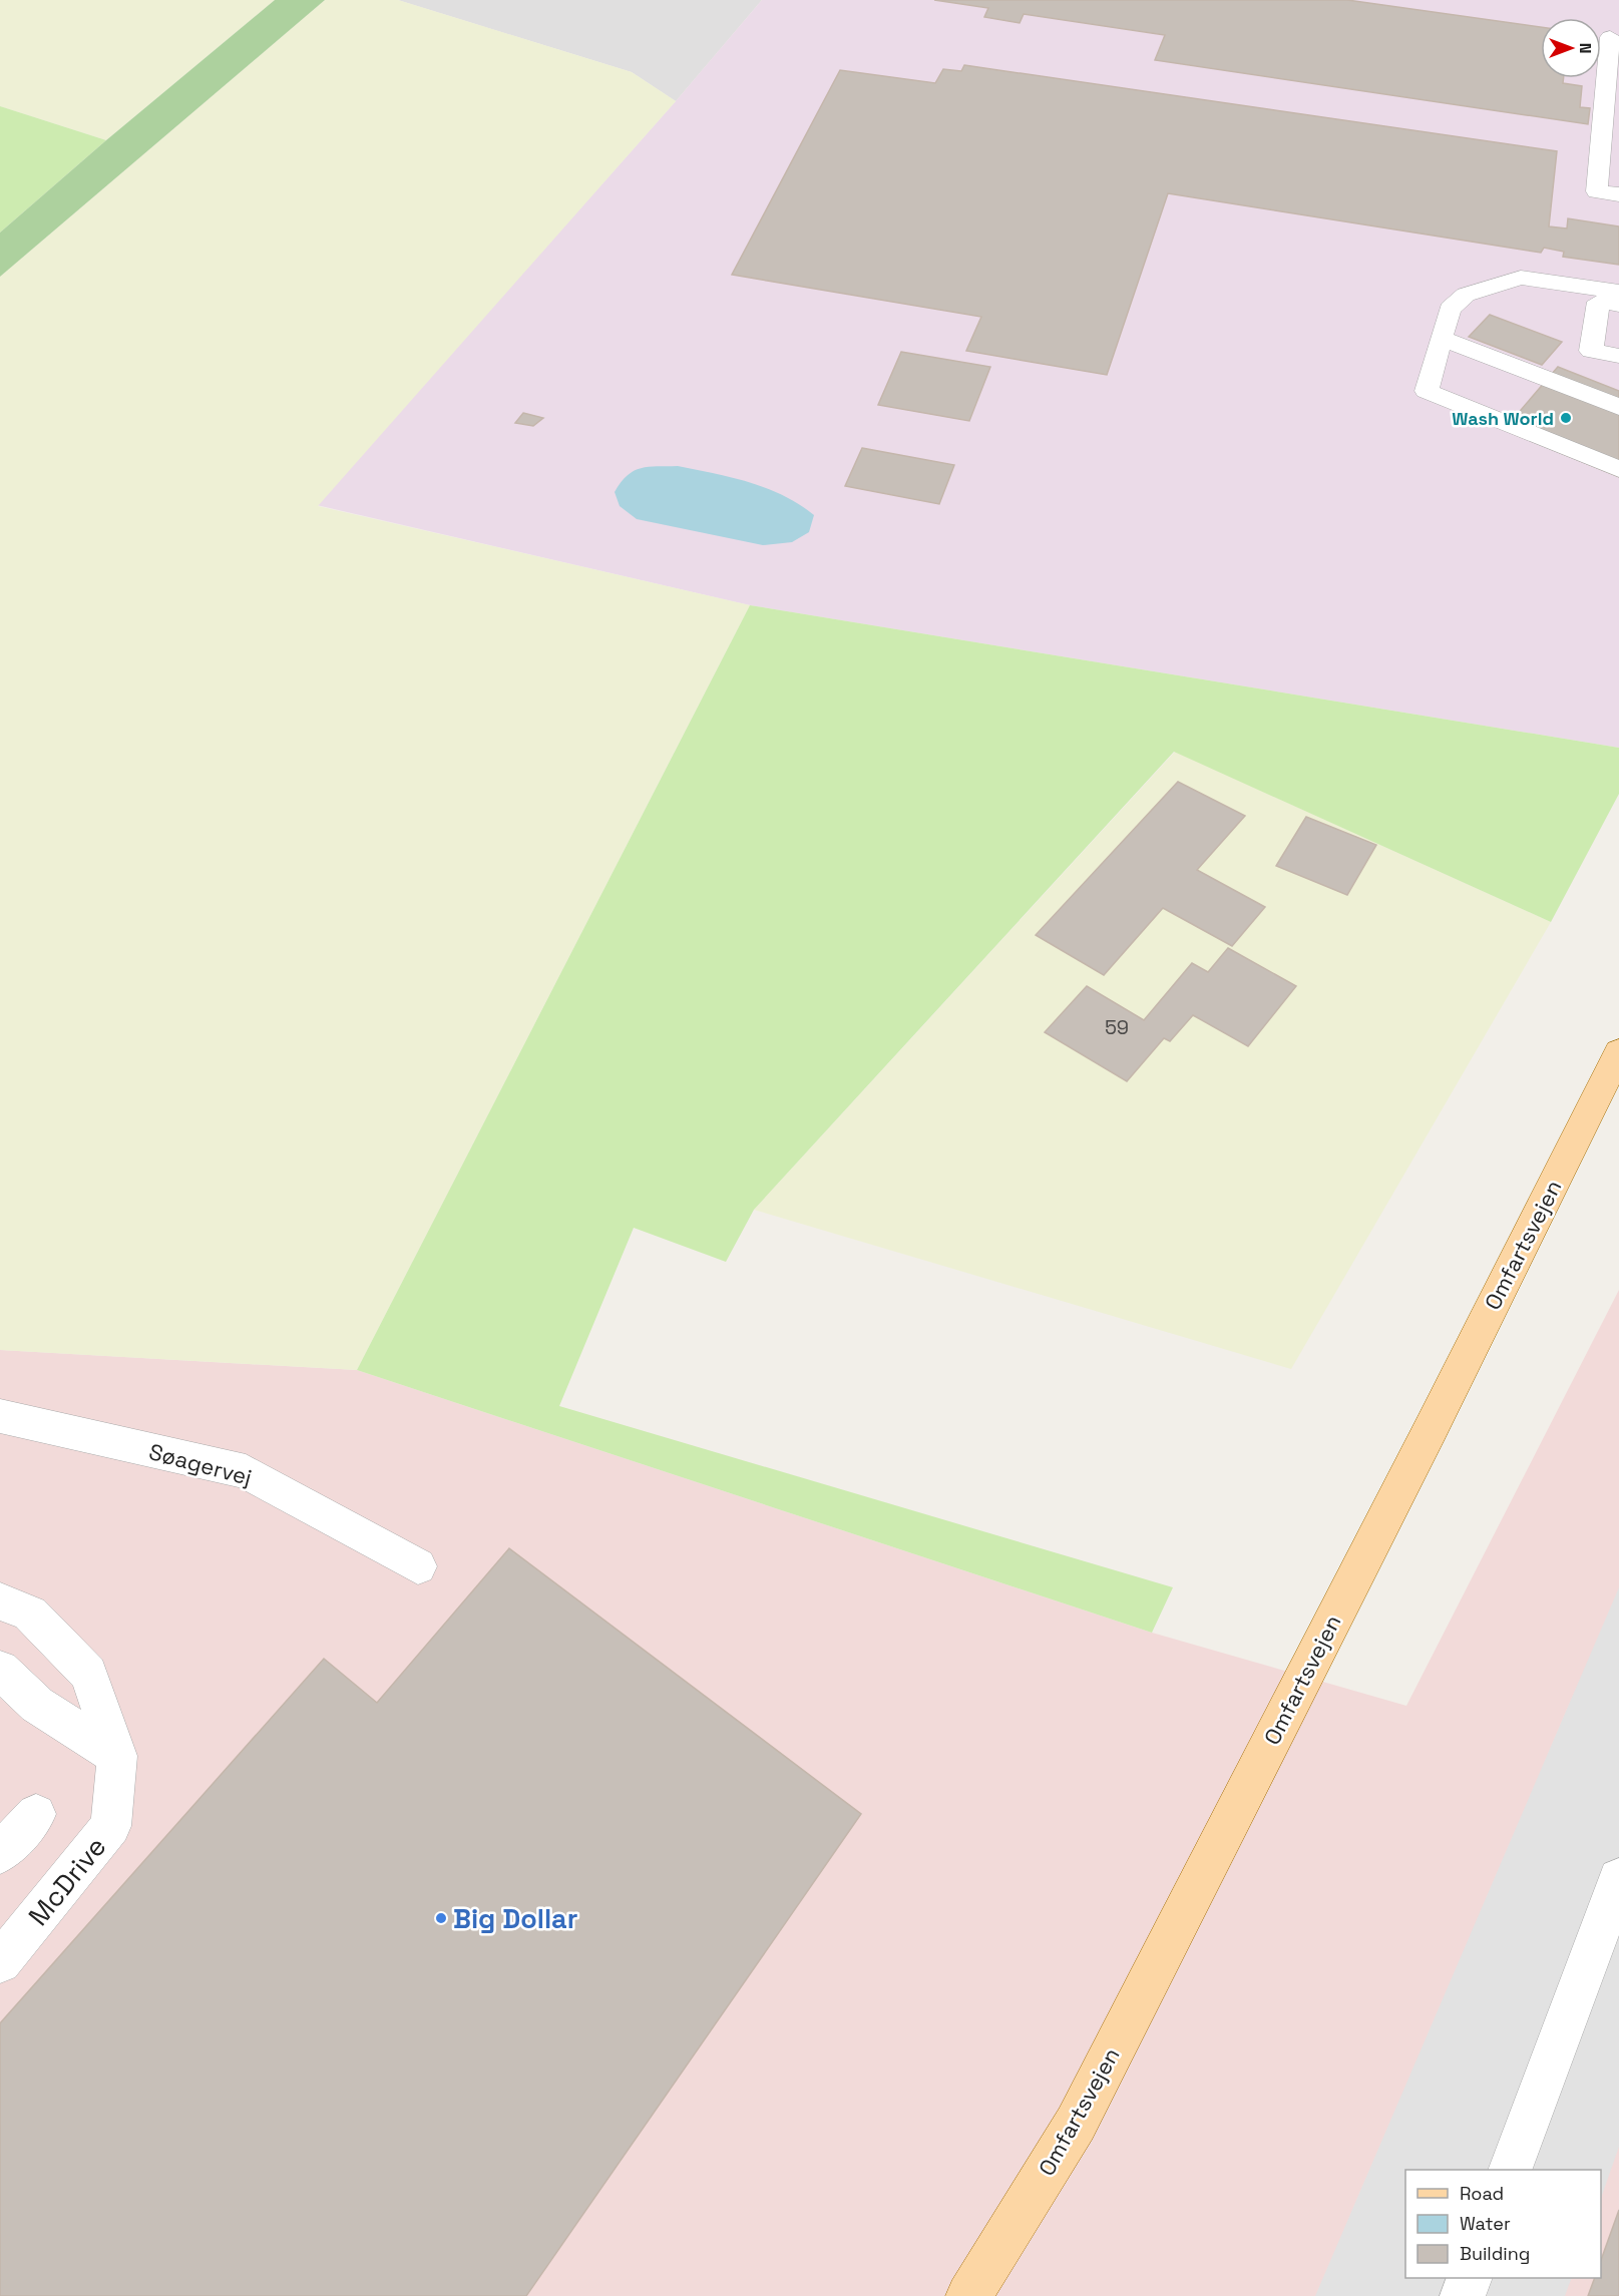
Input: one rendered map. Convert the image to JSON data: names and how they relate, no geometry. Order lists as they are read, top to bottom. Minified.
{"streets":{"main road":["Omfartsvejen"],"lane":["Søagervej","McDrive"]},"places":["Wash World","Big Dollar"],"house_numbers":["59"],"legend":["Road","Water","Building"],"north":"right"}
